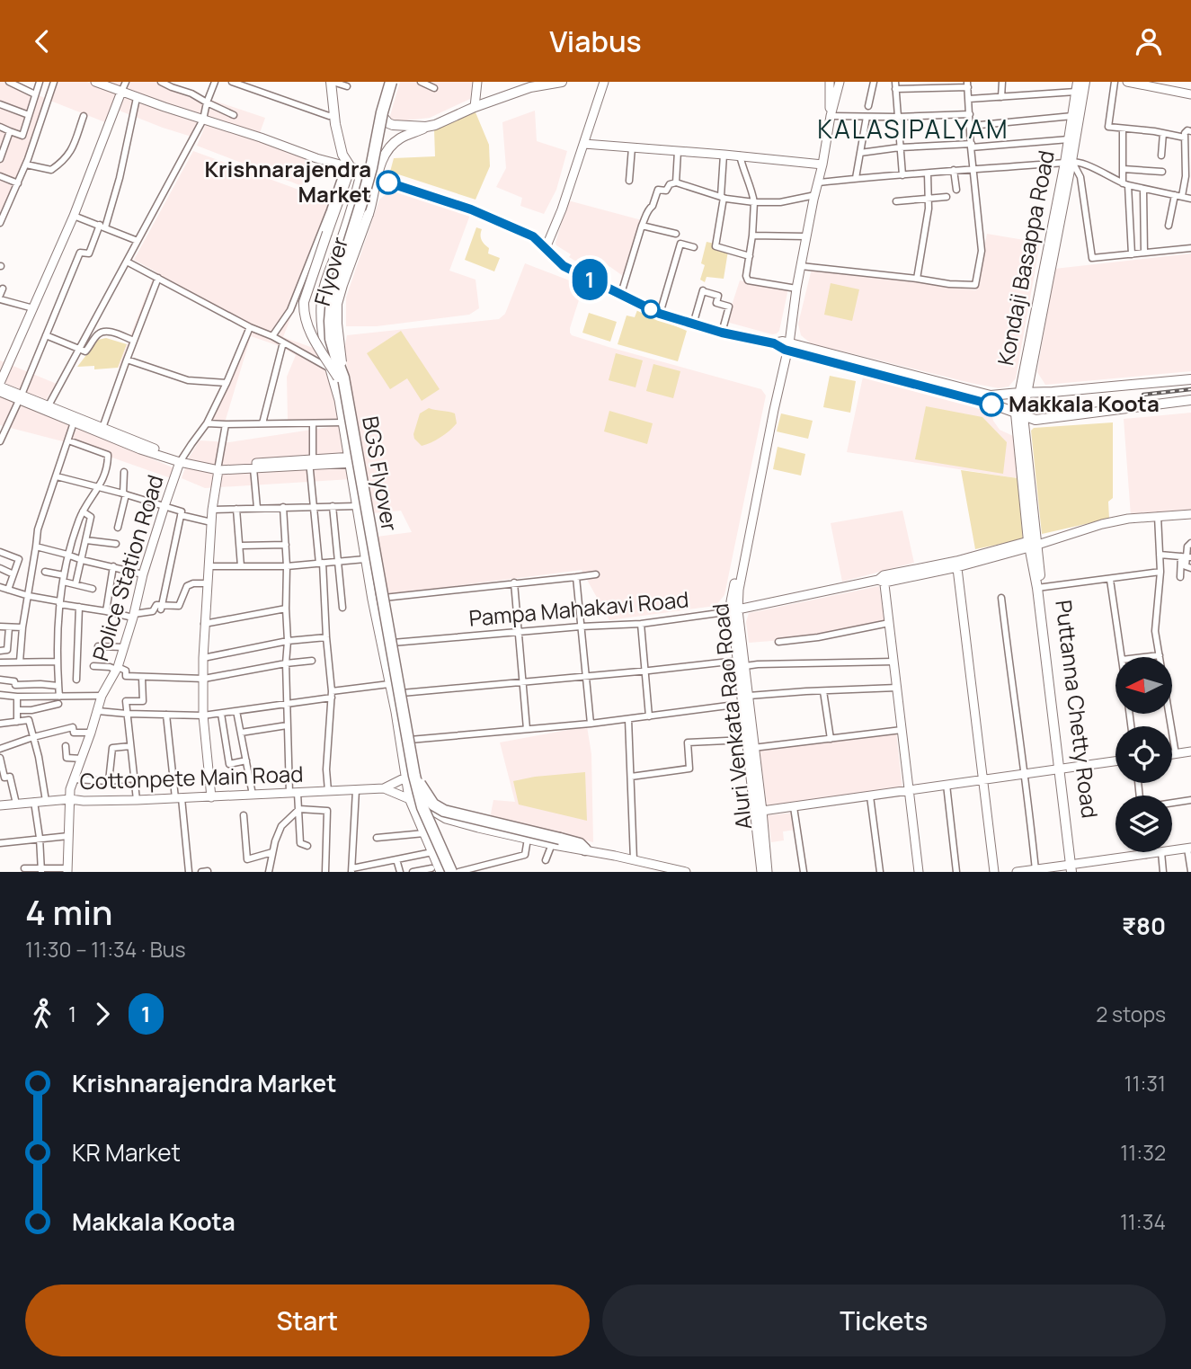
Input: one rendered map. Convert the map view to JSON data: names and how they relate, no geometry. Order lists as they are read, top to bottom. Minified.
{"streets":{"highway":["BGS Flyover"],"main road":["Kondaji Basappa Road","Flyover","Police Station Road","Pampa Mahakavi Road","Puttanna Chetty Road","Aluri Venkata Rao Road","Cottonpete Main Road"]},"crossings":[["Kondaji Basappa Road","Pampa Mahakavi Road"],["Kondaji Basappa Road","Puttanna Chetty Road"],["Flyover","BGS Flyover"],["BGS Flyover","Cottonpete Main Road"],["Police Station Road","Cottonpete Main Road"],["Pampa Mahakavi Road","Puttanna Chetty Road"],["Pampa Mahakavi Road","Aluri Venkata Rao Road"]],"districts":["KALASIPALYAM"],"places":["Krishnarajendra Market","Makkala Koota"],"lines":["bus line 1"],"north":"left","page":{"header":"Viabus","on_map":"1","heading":["4 min","11:30 – 11:34 · Bus","₹80"],"legs":["1","1","2 stops"],"list":[{"name":"Krishnarajendra Market","value":"11:31"},{"name":"KR Market","value":"11:32"},{"name":"Makkala Koota","value":"11:34"}],"buttons":["Start","Tickets"]}}
